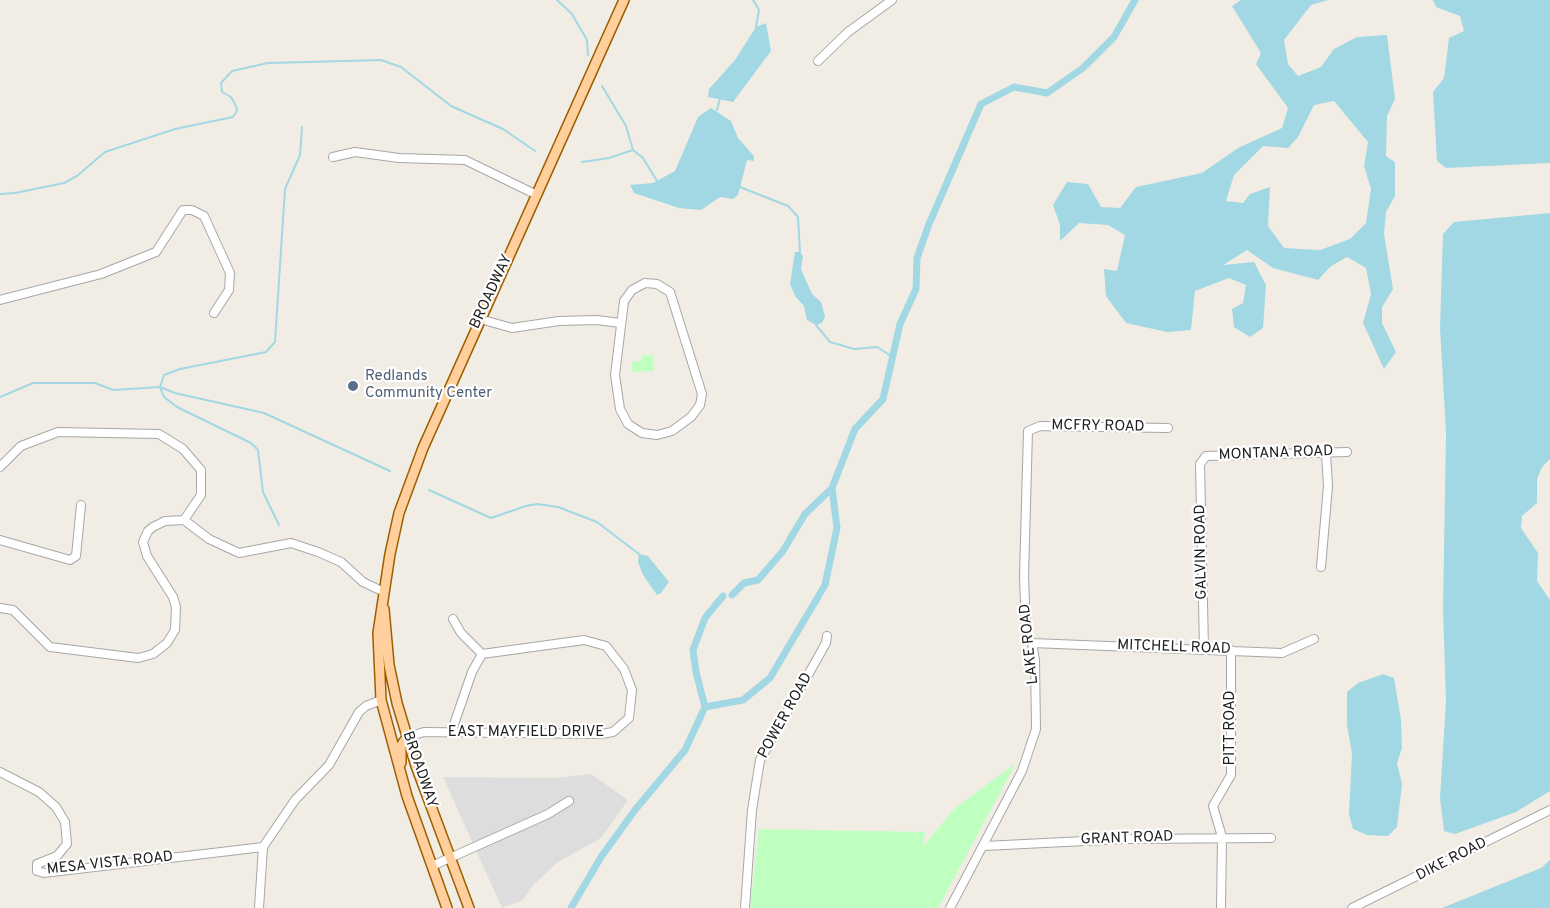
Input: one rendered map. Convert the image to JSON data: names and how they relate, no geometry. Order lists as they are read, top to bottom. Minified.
{"streets":{"main road":["BROADWAY"],"street":["MCFRY ROAD","MONTANA ROAD","GALVIN ROAD","LAKE ROAD","MITCHELL ROAD","POWER ROAD","PITT ROAD","EAST MAYFIELD DRIVE","GRANT ROAD","DIKE ROAD","MESA VISTA ROAD"]},"crossings":[["BROADWAY","EAST MAYFIELD DRIVE"],["MCFRY ROAD","LAKE ROAD"],["MONTANA ROAD","GALVIN ROAD"],["GALVIN ROAD","MITCHELL ROAD"],["LAKE ROAD","MITCHELL ROAD"],["LAKE ROAD","GRANT ROAD"],["MITCHELL ROAD","PITT ROAD"],["PITT ROAD","GRANT ROAD"]],"places":["Redlands Community Center"]}
